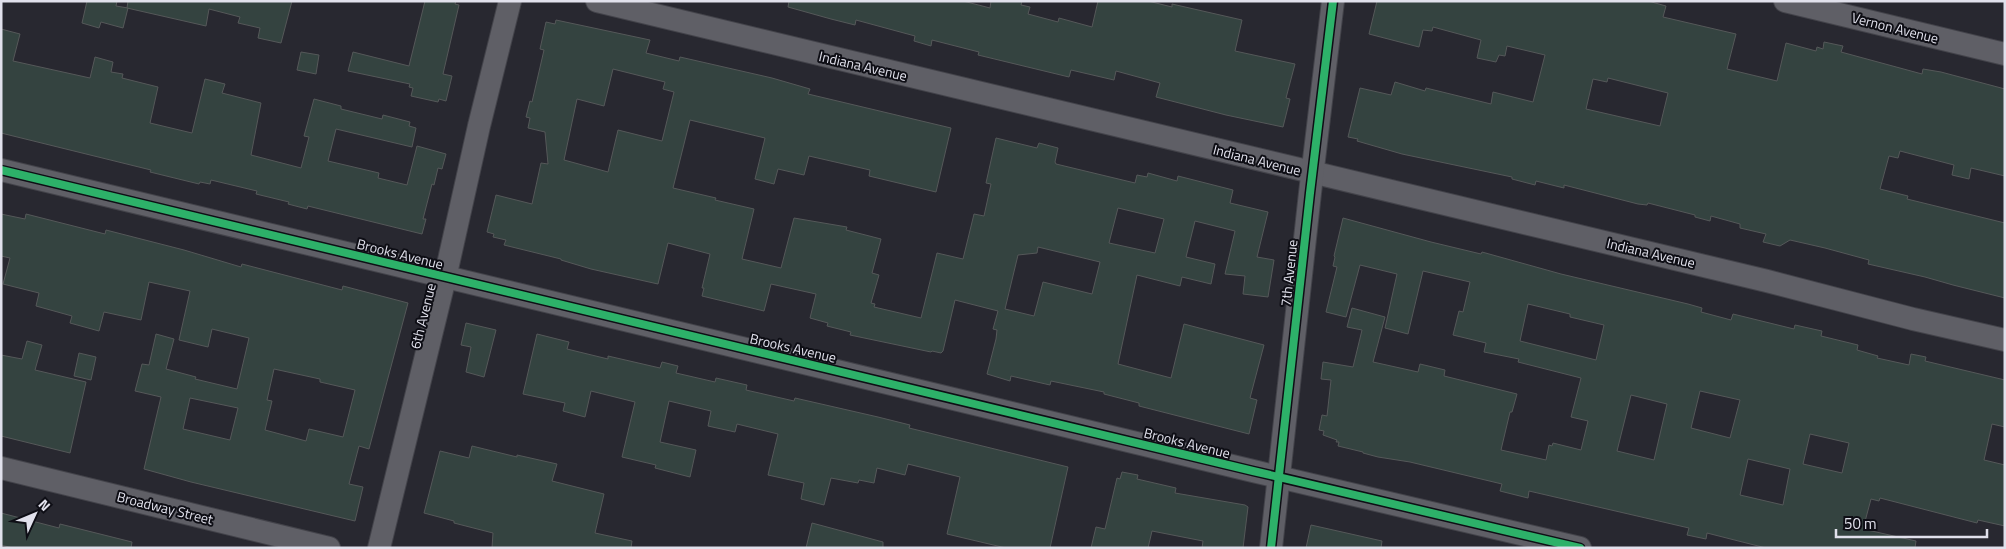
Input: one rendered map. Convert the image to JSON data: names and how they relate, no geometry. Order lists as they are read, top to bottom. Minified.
{"streets":{"street":["Vernon Avenue","Indiana Avenue","Brooks Avenue","7th Avenue","6th Avenue","Broadway Street"]},"crossings":[["Indiana Avenue","7th Avenue"],["Brooks Avenue","7th Avenue"],["Brooks Avenue","6th Avenue"]],"scale_bar":"50 m","north":"top right"}
